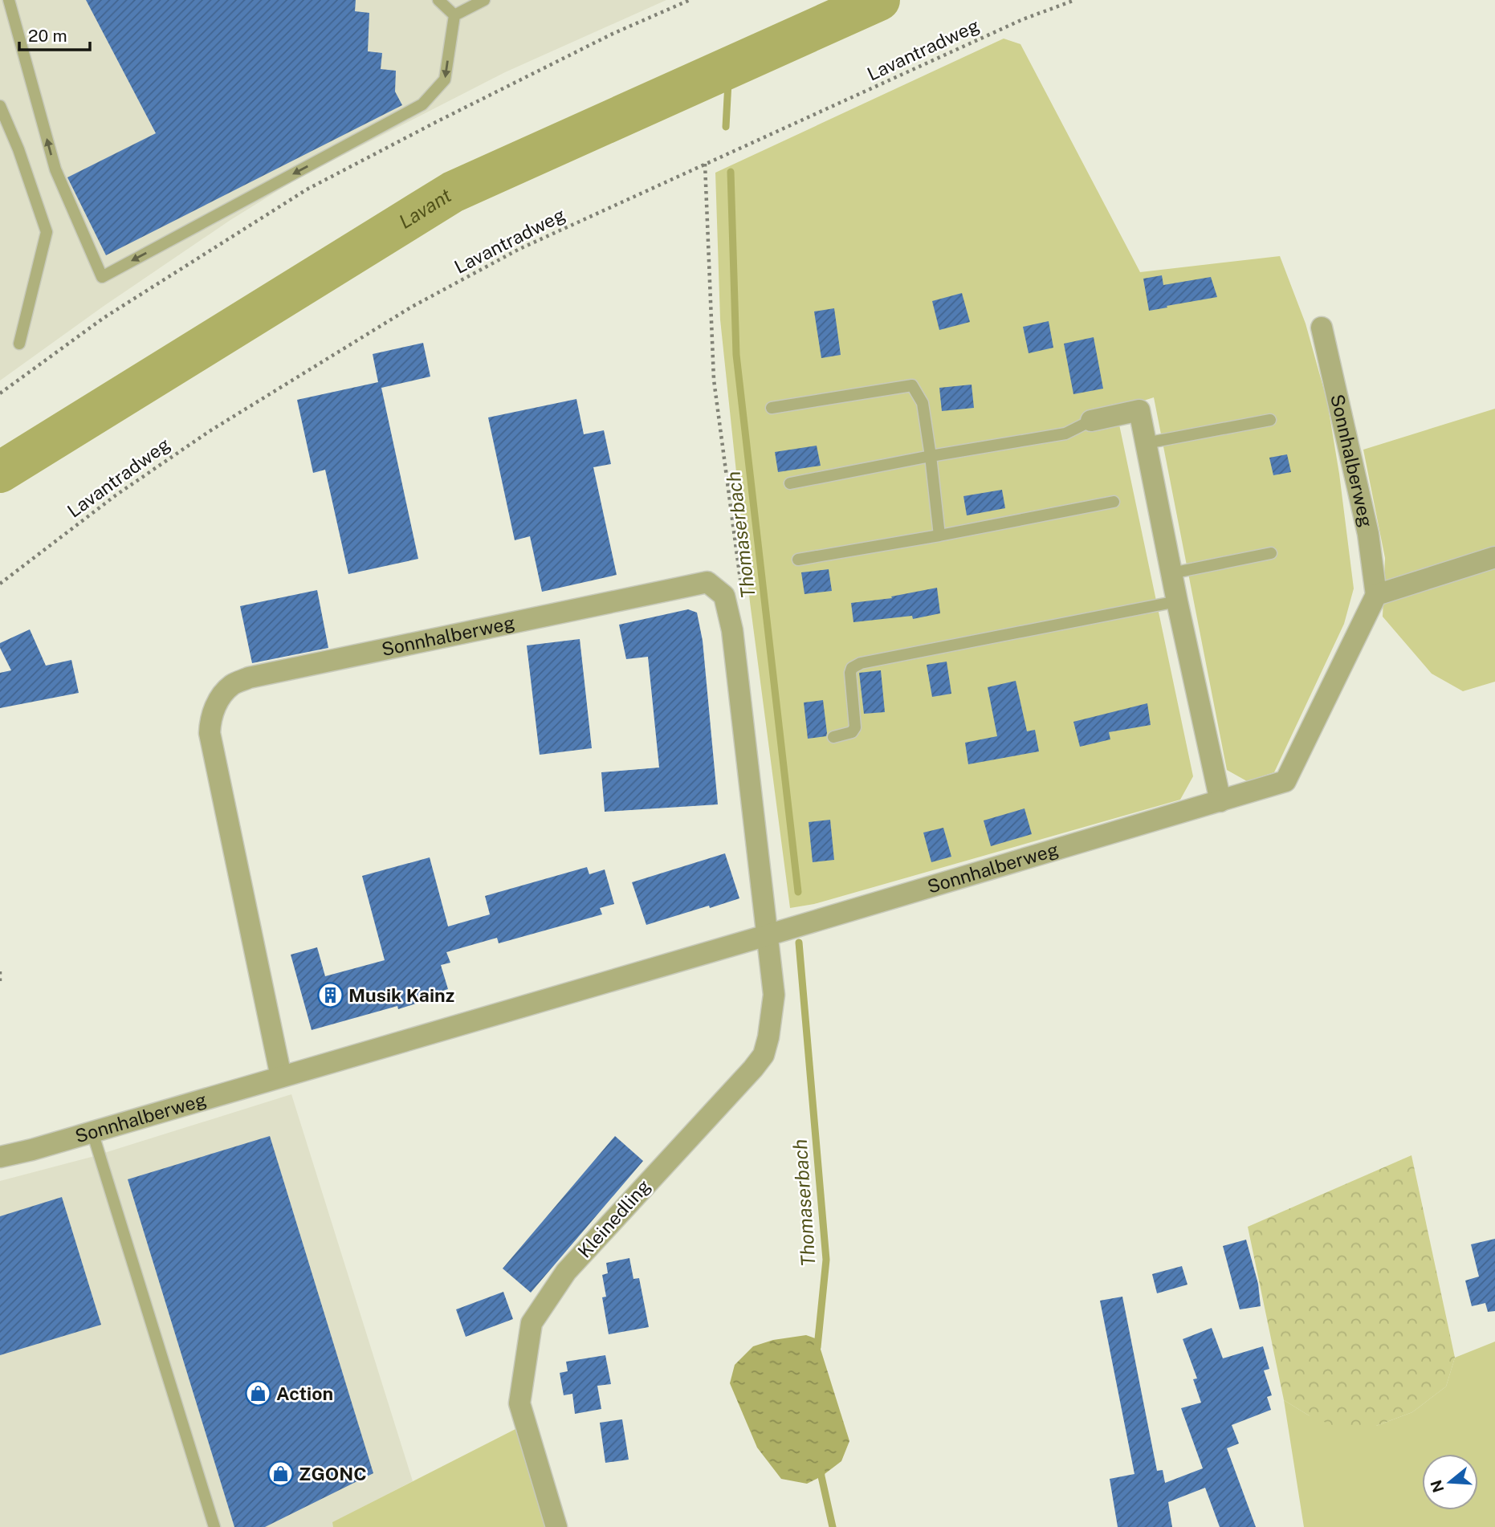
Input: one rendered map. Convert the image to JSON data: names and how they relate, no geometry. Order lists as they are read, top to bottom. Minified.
{"streets":{"street":["Sonnhalberweg","Kleinedling"],"path":["Lavantradweg"]},"crossings":[["Sonnhalberweg","Kleinedling"]],"water":["Lavant","Thomaserbach"],"places":{"building":["Musik Kainz"],"shop":["Action","ZGONC"]},"scale_bar":"20 m","north":"left"}
